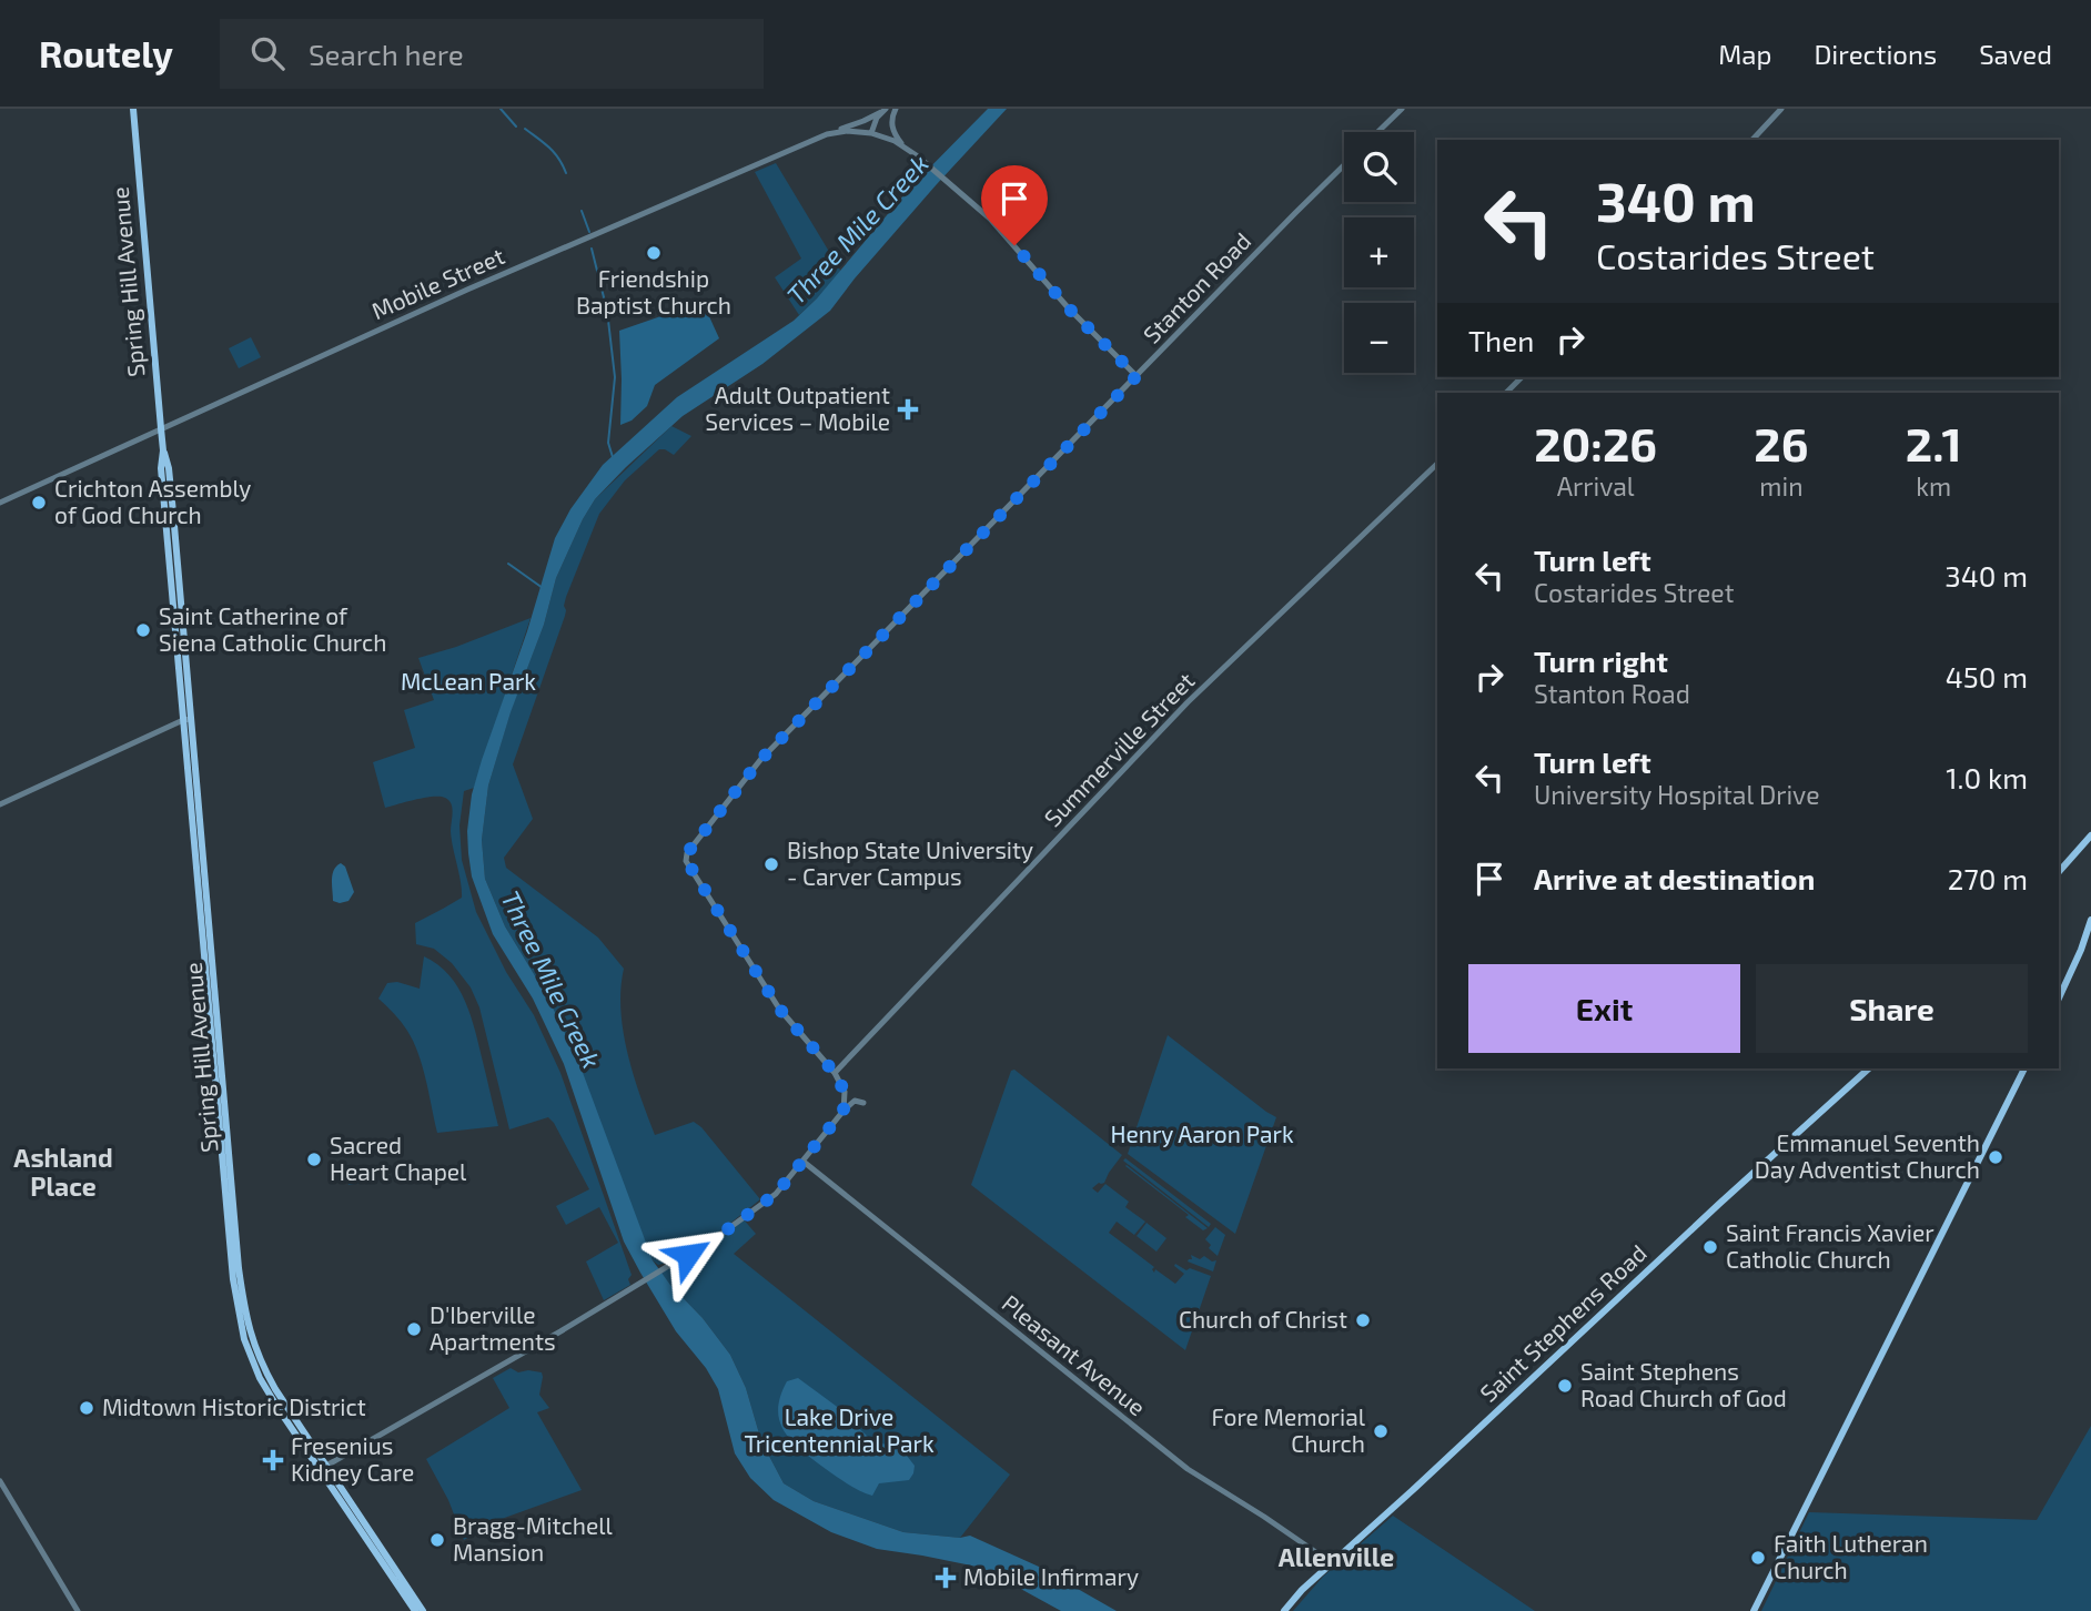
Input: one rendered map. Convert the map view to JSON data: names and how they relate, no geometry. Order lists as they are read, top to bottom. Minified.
{"streets":{"main road":["Spring Hill Avenue","Saint Stephens Road"],"street":["Mobile Street","Stanton Road","Summerville Street","Pleasant Avenue"]},"crossings":[["Spring Hill Avenue","Mobile Street"],["Mobile Street","Stanton Road"],["Stanton Road","Summerville Street"],["Saint Stephens Road","Pleasant Avenue"]],"districts":["Ashland Place","Allenville"],"water":["Three Mile Creek"],"parks":["McLean Park","Henry Aaron Park","Lake Drive Tricentennial Park"],"places":{"other":["Friendship Baptist Church","Crichton Assembly of God Church","Saint Catherine of Siena Catholic Church","Bishop State University - Carver Campus","Emmanuel Seventh Day Adventist Church","Sacred Heart Chapel","Saint Francis Xavier Catholic Church","Church of Christ","D'Iberville Apartments","Saint Stephens Road Church of God","Midtown Historic District","Fore Memorial Church","Bragg-Mitchell Mansion","Faith Lutheran Church"],"health":["Adult Outpatient Services – Mobile","Fresenius Kidney Care","Mobile Infirmary"]},"page":{"header":"Routely","search":"Search here","nav":["Map","Directions","Saved"],"map_buttons":["+","−"],"turn":["340 m","Costarides Street"],"then":"Then","eta":["20:26","Arrival","26","min","2.1","km"],"list":[{"name":"Turn left","note":"Costarides Street","value":"340 m"},{"name":"Turn right","note":"Stanton Road","value":"450 m"},{"name":"Turn left","note":"University Hospital Drive","value":"1.0 km"},{"name":"Arrive at destination","value":"270 m"}],"buttons":["Exit","Share"]}}
